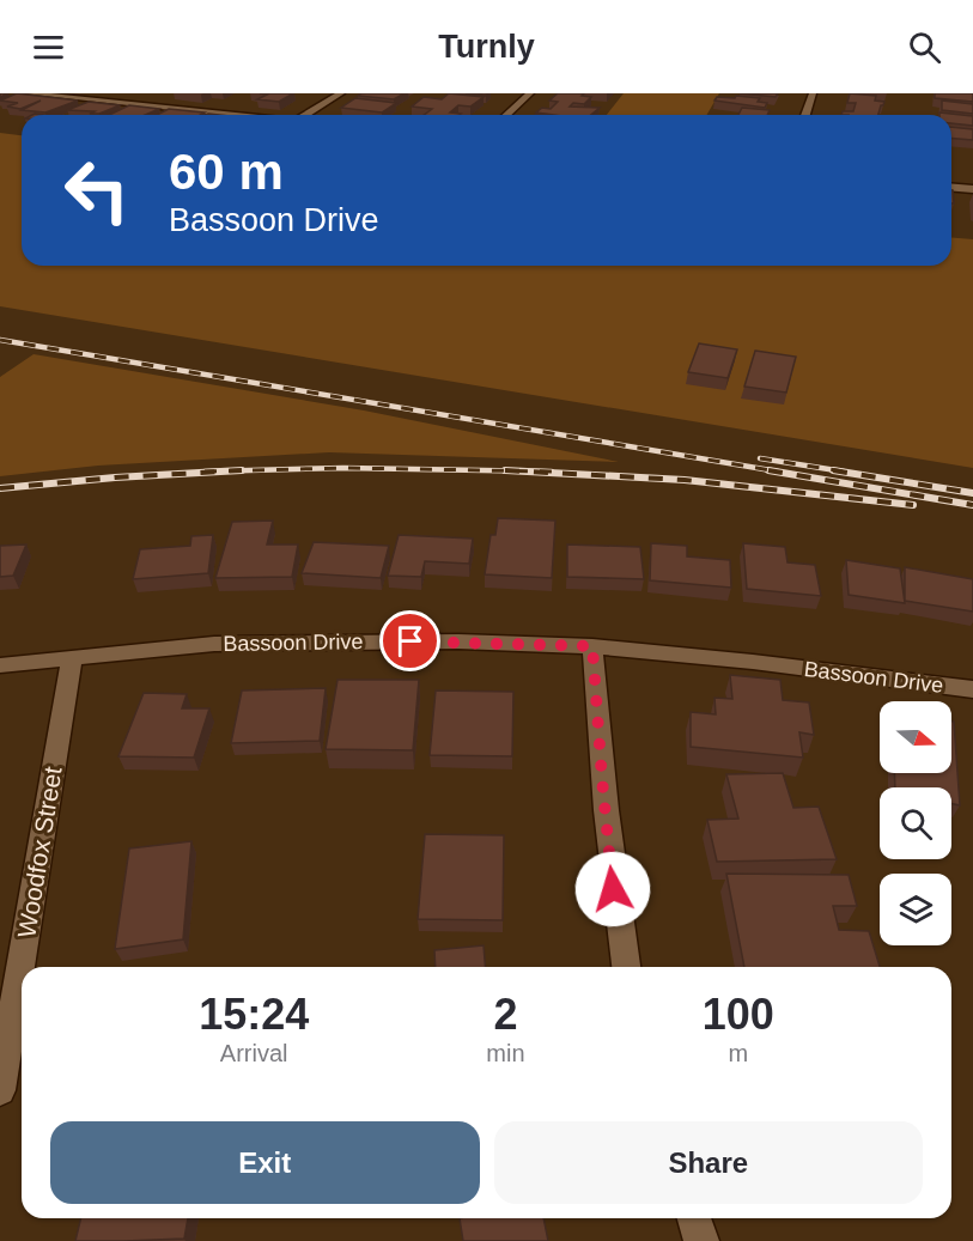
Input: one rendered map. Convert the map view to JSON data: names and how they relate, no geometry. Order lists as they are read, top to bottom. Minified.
{"streets":{"street":["Bassoon Drive","Woodfox Street"]},"crossings":[["Bassoon Drive","Woodfox Street"]],"north":"right","page":{"header":"Turnly","turn":["60 m","Bassoon Drive"],"eta":["15:24","Arrival","2","min","100","m"],"buttons":["Exit","Share"]}}
